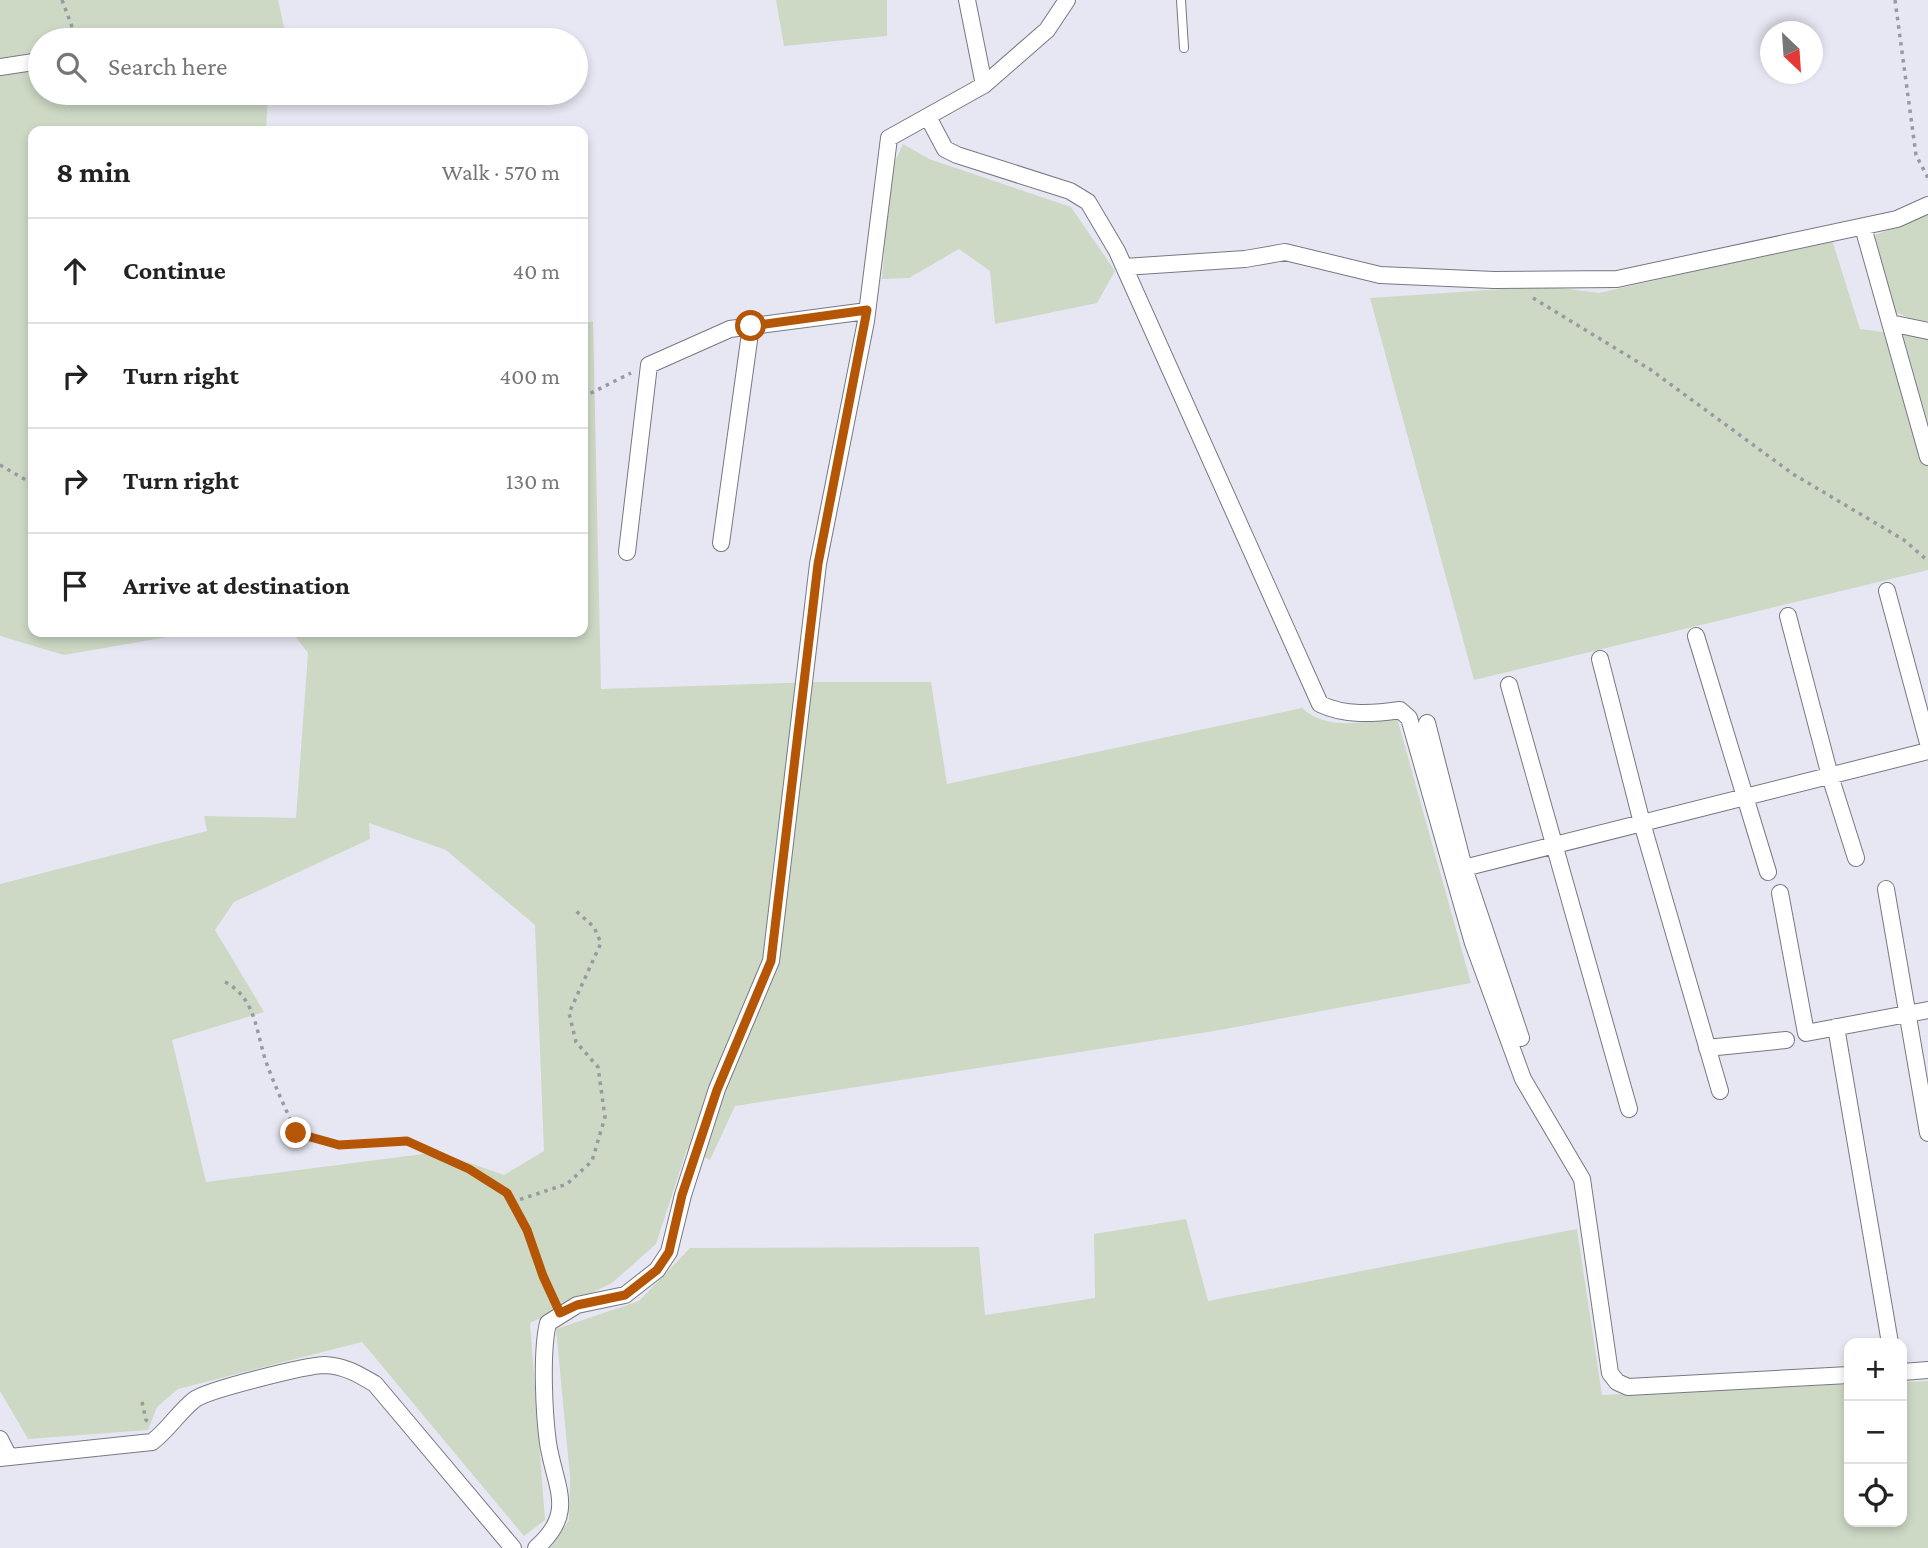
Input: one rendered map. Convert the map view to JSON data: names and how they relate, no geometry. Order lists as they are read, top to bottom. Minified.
{"north":"bottom right","page":{"search":"Search here","heading":["8 min","Walk · 570 m"],"list":[["Continue","40 m"],["Turn right","400 m"],["Turn right","130 m"],"Arrive at destination"],"map_buttons":["+","−"]}}
